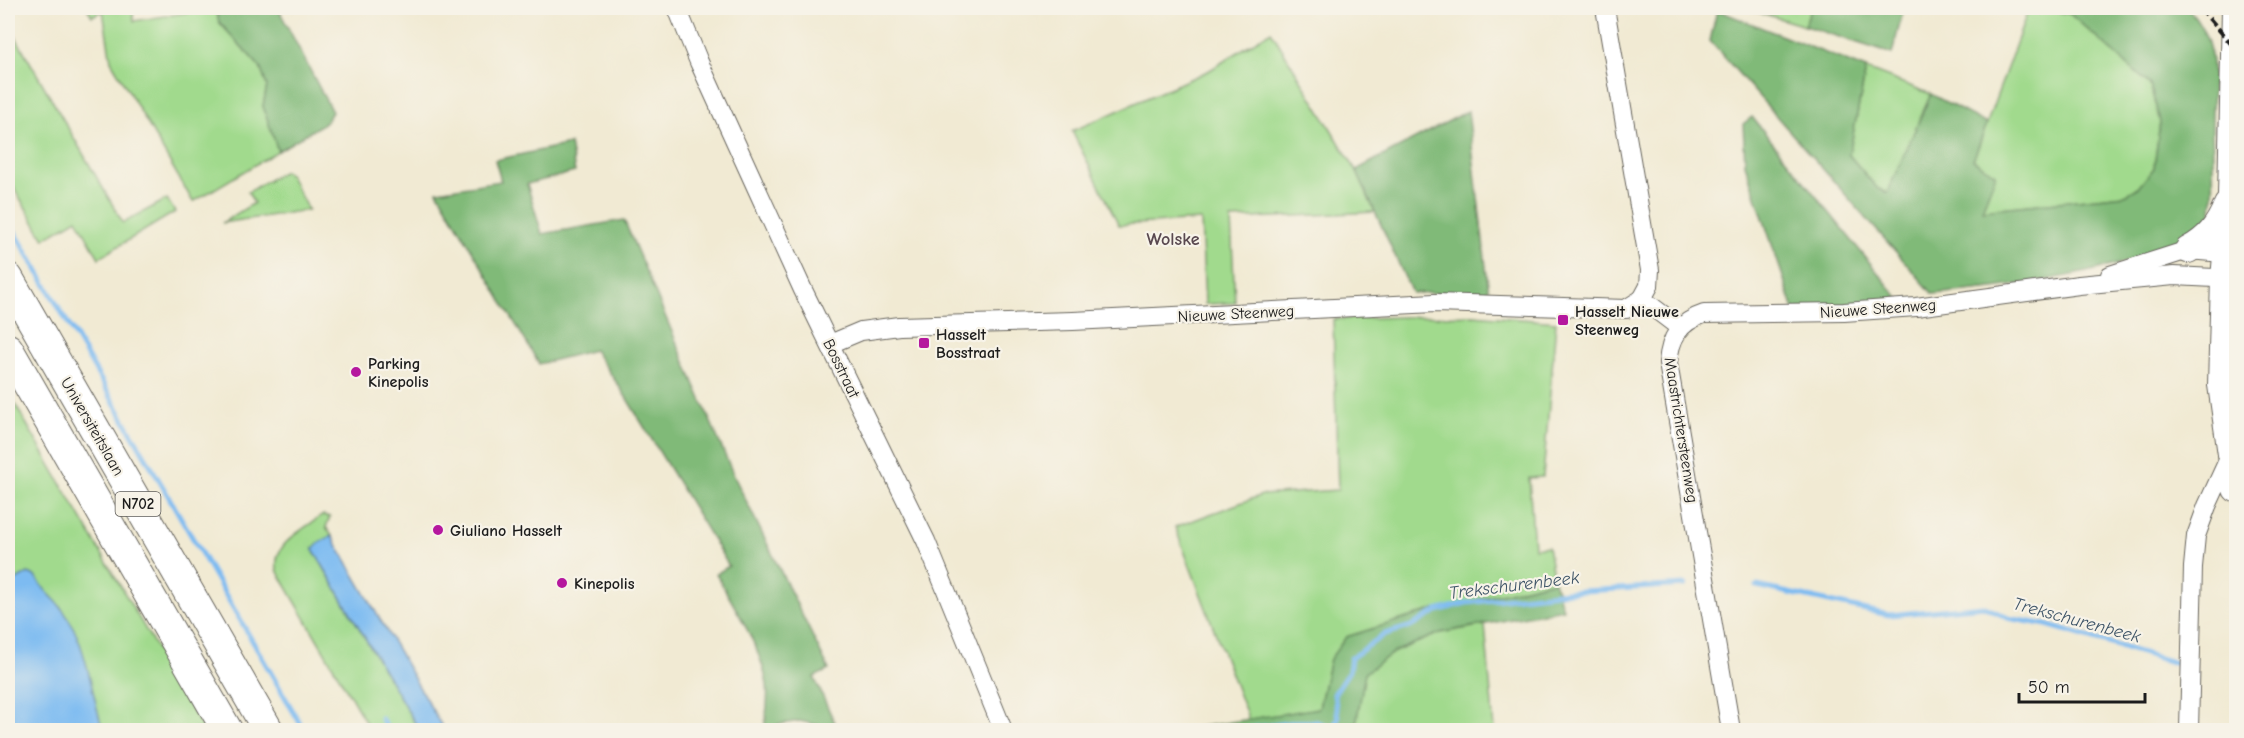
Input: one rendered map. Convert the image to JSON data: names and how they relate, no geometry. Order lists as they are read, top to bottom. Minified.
{"streets":{"highway":["Universiteitslaan","N702"],"street":["Nieuwe Steenweg","Bosstraat","Maastrichtersteenweg"]},"crossings":[["Nieuwe Steenweg","Bosstraat"],["Nieuwe Steenweg","Maastrichtersteenweg"]],"districts":["Wolske"],"water":["Trekschurenbeek"],"places":{"transit":["Hasselt Nieuwe Steenweg","Hasselt Bosstraat"],"other":["Parking Kinepolis","Giuliano Hasselt","Kinepolis"]},"scale_bar":"50 m"}
